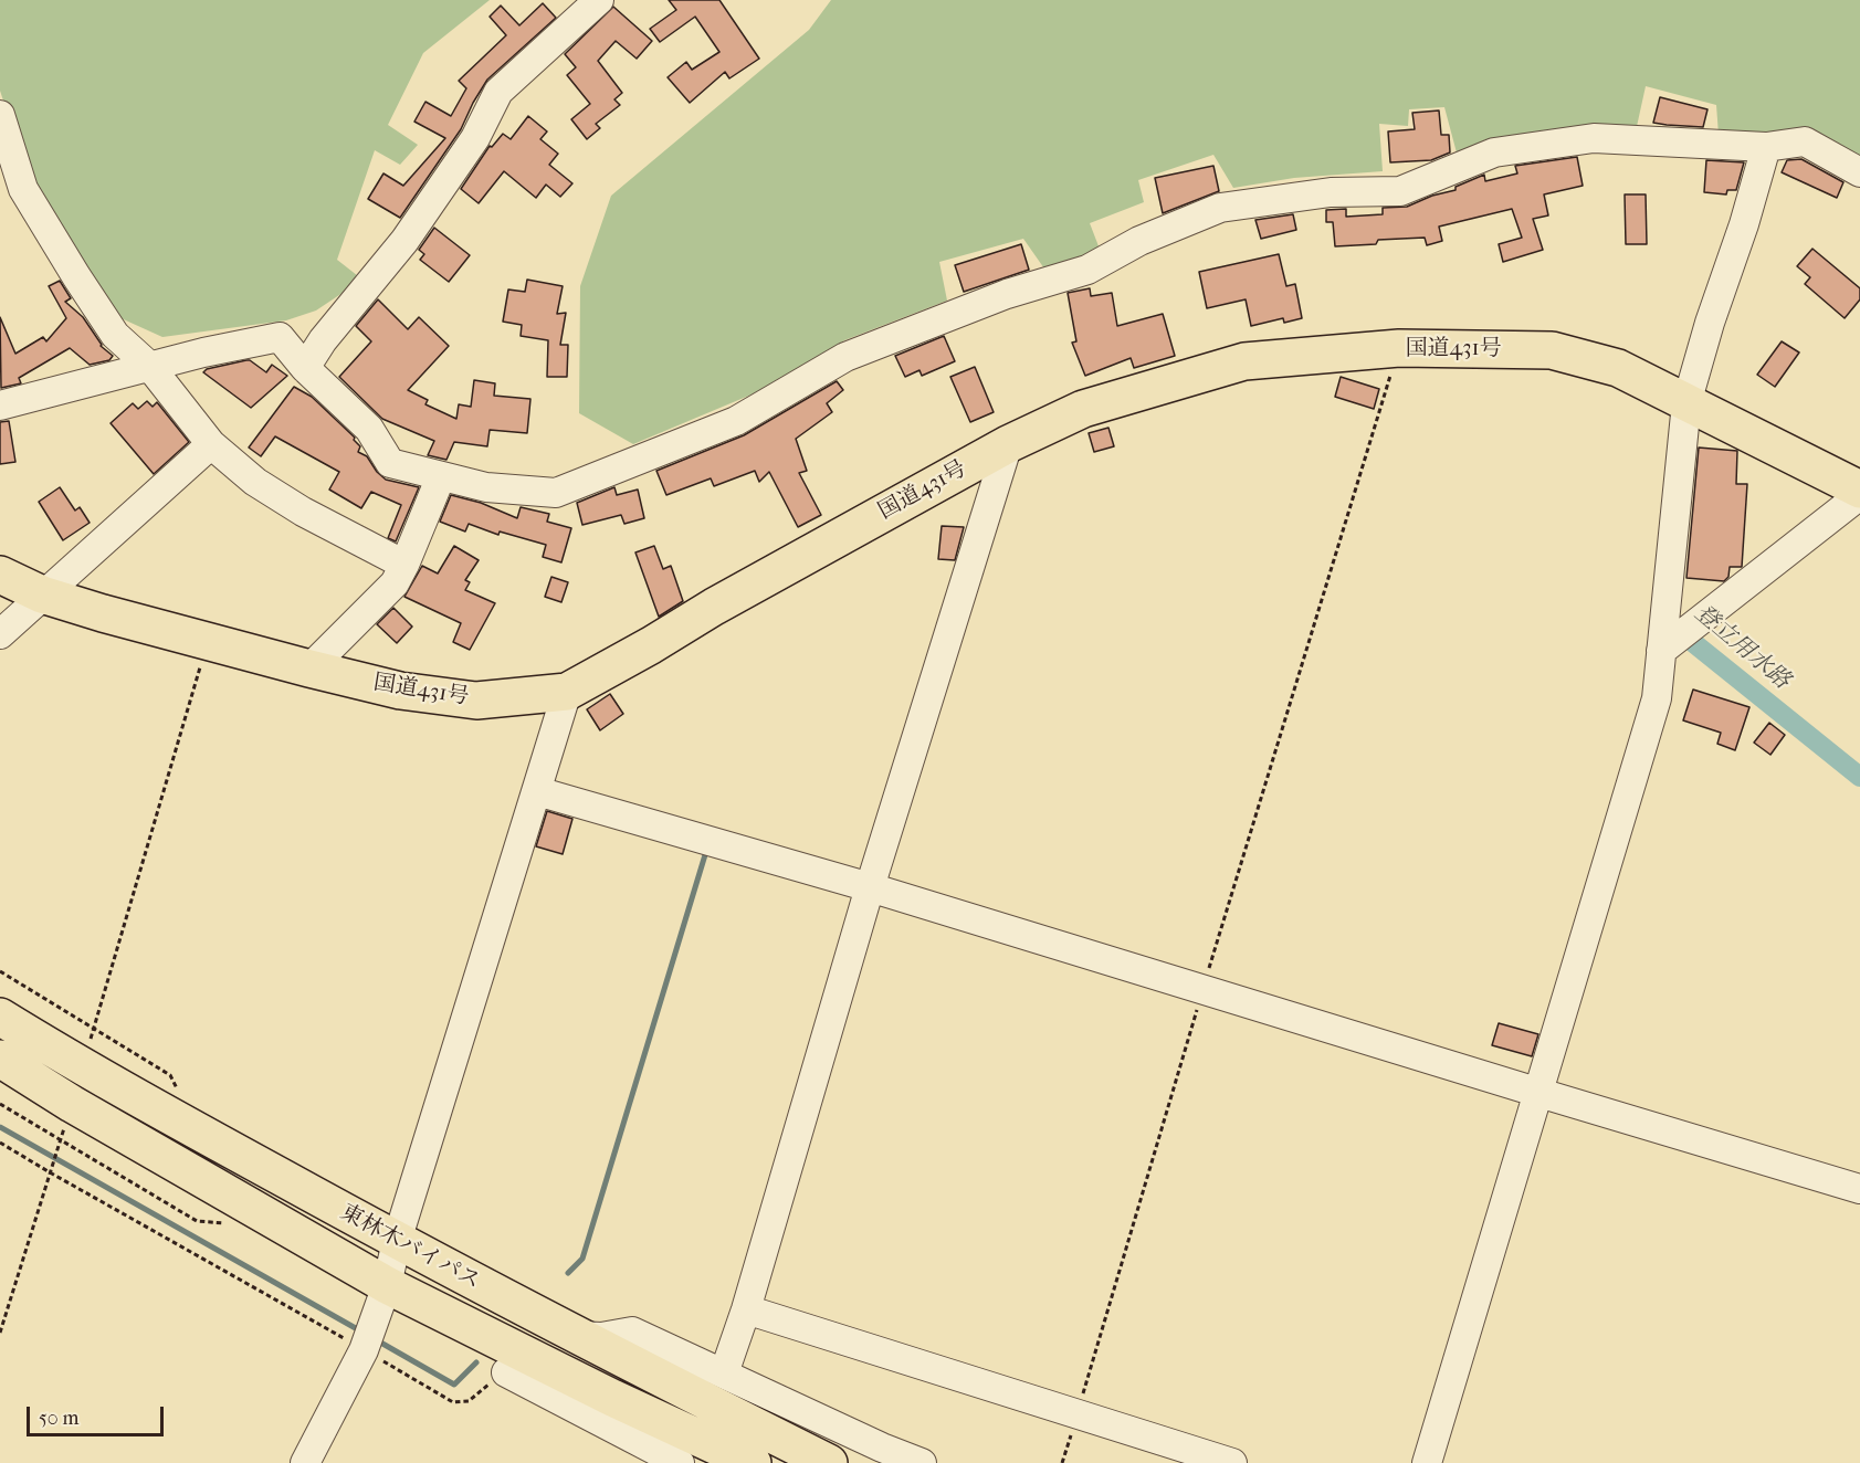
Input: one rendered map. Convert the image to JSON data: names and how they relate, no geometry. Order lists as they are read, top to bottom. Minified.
{"streets":{"highway":["国道431号","東林木バイパス"]},"water":["登立用水路"],"scale_bar":"50 m"}
